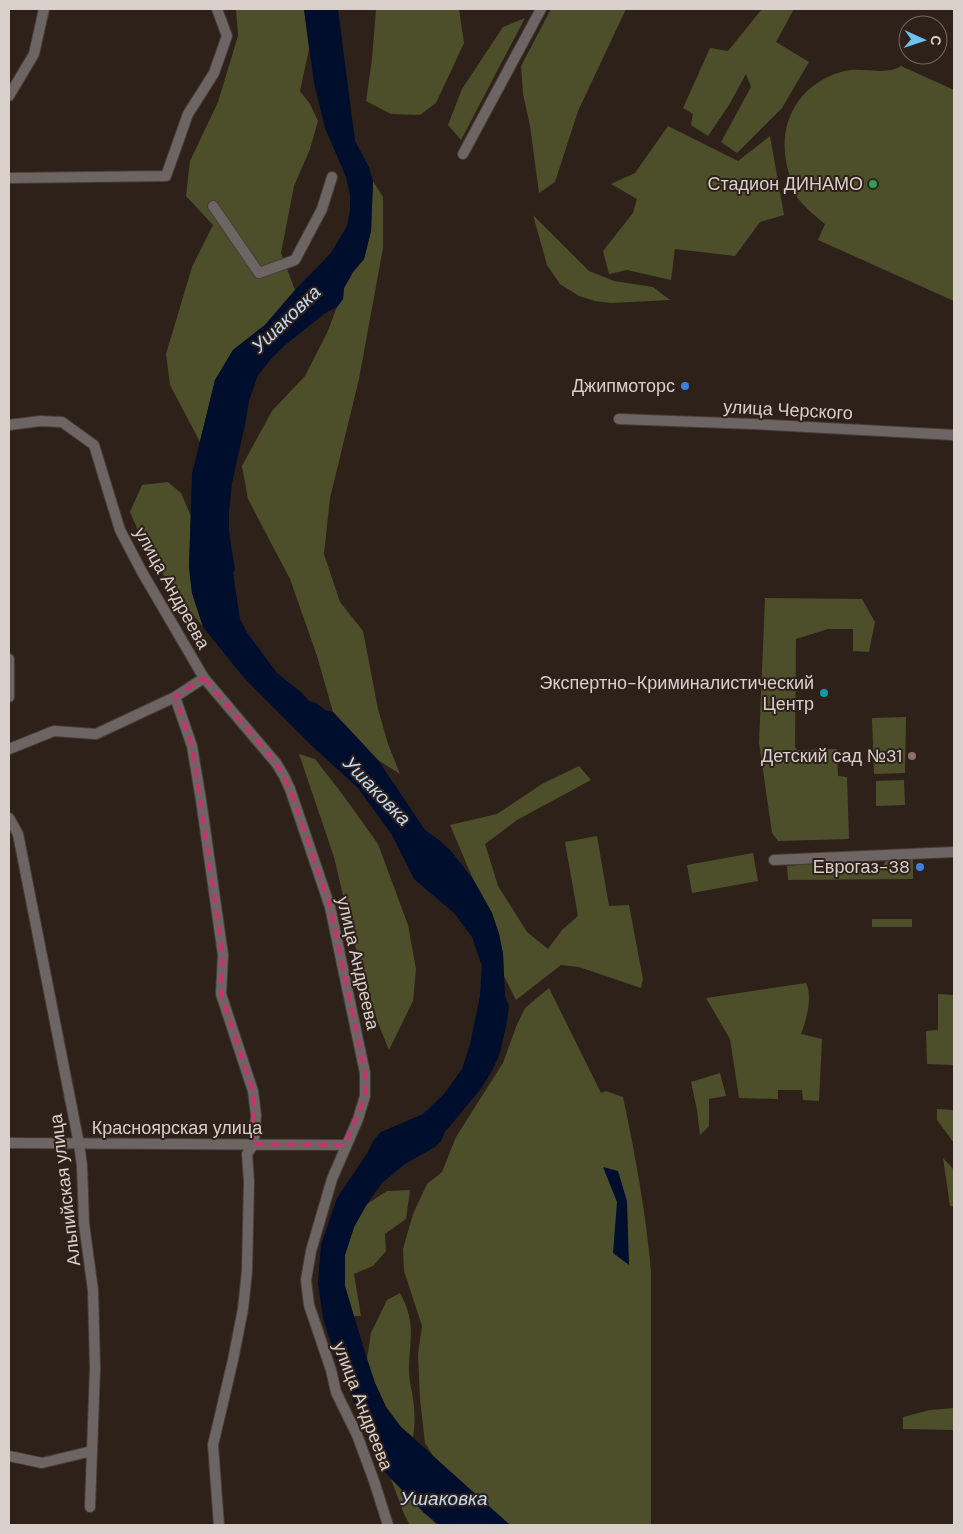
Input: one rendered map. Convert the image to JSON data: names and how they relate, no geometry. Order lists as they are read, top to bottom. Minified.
{"streets":{"street":["улица Черского","улица Андреева","Красноярская улица","Альпийская улица"]},"crossings":[["улица Андреева","Красноярская улица"],["Красноярская улица","Альпийская улица"]],"water":["Ушаковка"],"places":["Стадион ДИНАМО","Джипмоторс","Экспертно-Криминалистический Центр","Детский сад №31","Еврогаз-38"],"north":"right"}
